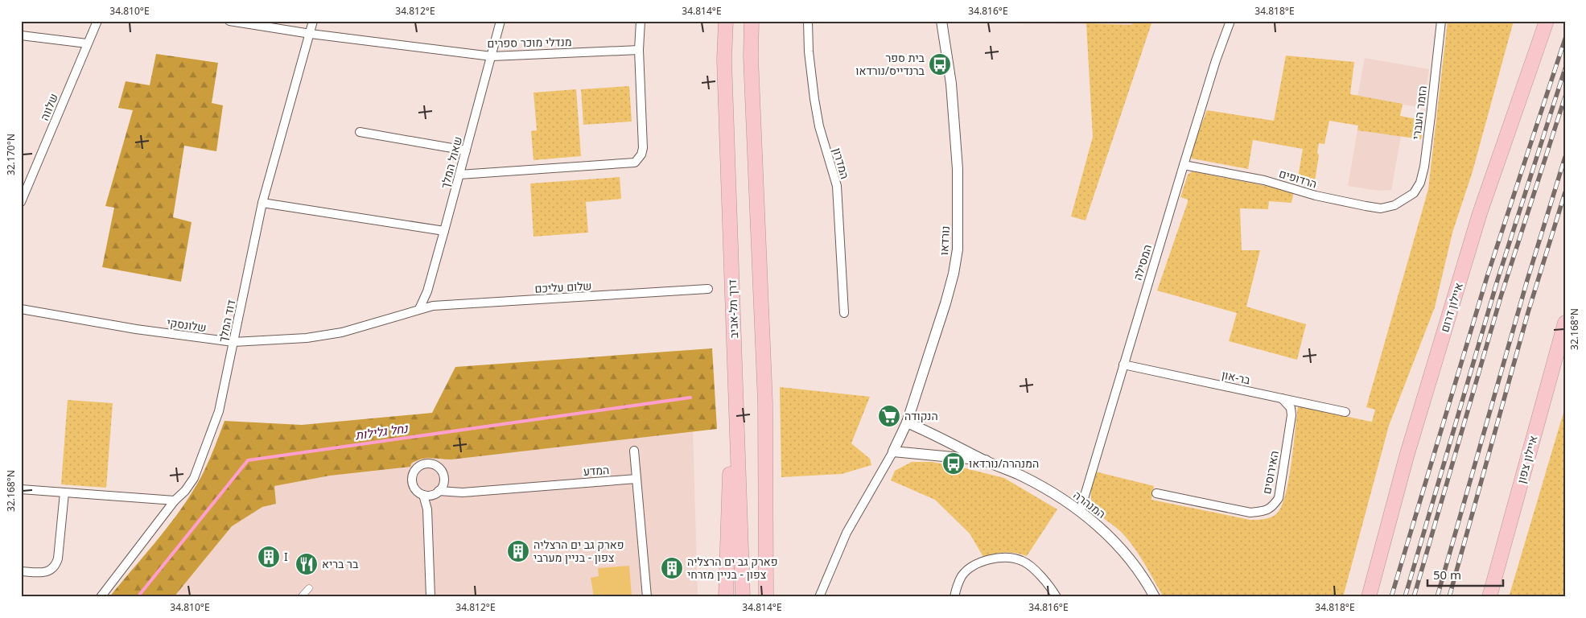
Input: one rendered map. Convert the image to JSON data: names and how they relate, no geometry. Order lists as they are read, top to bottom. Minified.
{"streets":{"highway":["איילון דרום","דרך תל-אביב","איילון צפון"],"street":["מנדלי מוכר ספרים","שלווה","הזמר העברי","שאול המלך","המדרון","הרדופים","נורדאו","המסילה","שלום עליכם","דוד המלך","שלונסקי","בר-און","המדע","האירוסים","המנהרה"]},"crossings":[["מנדלי מוכר ספרים","שאול המלך"],["מנדלי מוכר ספרים","דוד המלך"],["הזמר העברי","הרדופים"],["שאול המלך","שלום עליכם"],["שאול המלך","שלונסקי"],["הרדופים","המסילה"],["נורדאו","המנהרה"],["המסילה","בר-און"],["המסילה","המנהרה"],["שלום עליכם","שלונסקי"],["דוד המלך","שלונסקי"],["בר-און","האירוסים"]],"water":["נחל גלילות"],"places":{"bus stop":["בית ספר ברנדייס/נורדאו","המנהרה/נורדאו"],"supermarket":["הנקודה"],"building":["פארק גב ים הרצליה צפון - בניין מערבי","I","פארק גב ים הרצליה צפון - בניין מזרחי"],"restaurant":["בר בריא"]},"scale_bar":"50 m","coordinates":["34.810°E","34.812°E","34.814°E","34.816°E","34.818°E","32.170°N","32.168°N"]}
